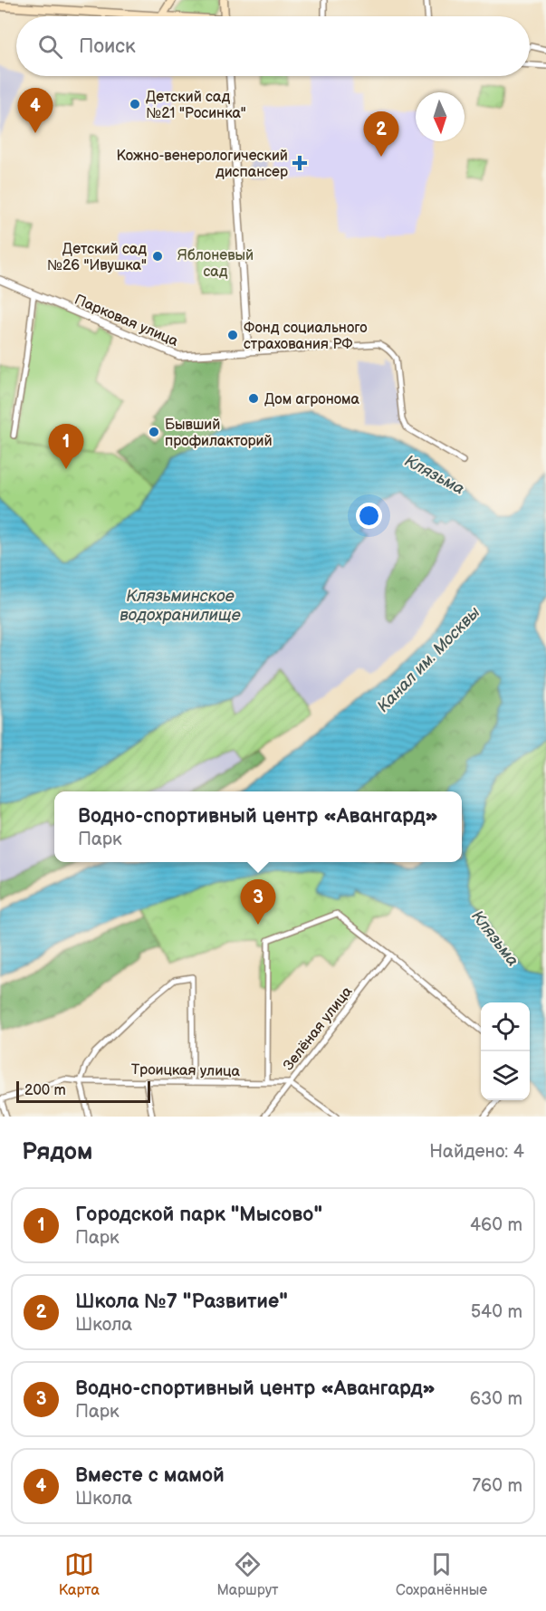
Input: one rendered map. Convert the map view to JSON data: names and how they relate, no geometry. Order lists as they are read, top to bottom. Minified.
{"streets":{"street":["Парковая улица","Зелёная улица","Троицкая улица"]},"crossings":[["Зелёная улица","Троицкая улица"]],"water":["Клязьма","Клязьминское водохранилище","Канал им. Москвы"],"parks":["Яблоневый сад"],"places":{"other":["Детский сад №21 \"Росинка\"","Детский сад №26 \"Ивушка\"","Фонд социального страхования РФ","Дом агронома","Бывший профилакторий"],"health":["Кожно-венерологический диспансер"]},"scale_bar":"200 m","north":"bottom","page":{"search":"Поиск","pins":["4","2","1","3"],"popup":["Водно-спортивный центр «Авангард»","Парк"],"scale":"200 m","heading":["Рядом","Найдено: 4"],"list":[{"mark":"1","name":"Городской парк \"Мысово\"","note":"Парк","value":"460 m"},{"mark":"2","name":"Школа №7 \"Развитие\"","note":"Школа","value":"540 m"},{"mark":"3","name":"Водно-спортивный центр «Авангард»","note":"Парк","value":"630 m"},{"mark":"4","name":"Вместе с мамой","note":"Школа","value":"760 m"}],"nav":["Карта","Маршрут","Сохранённые"]}}
